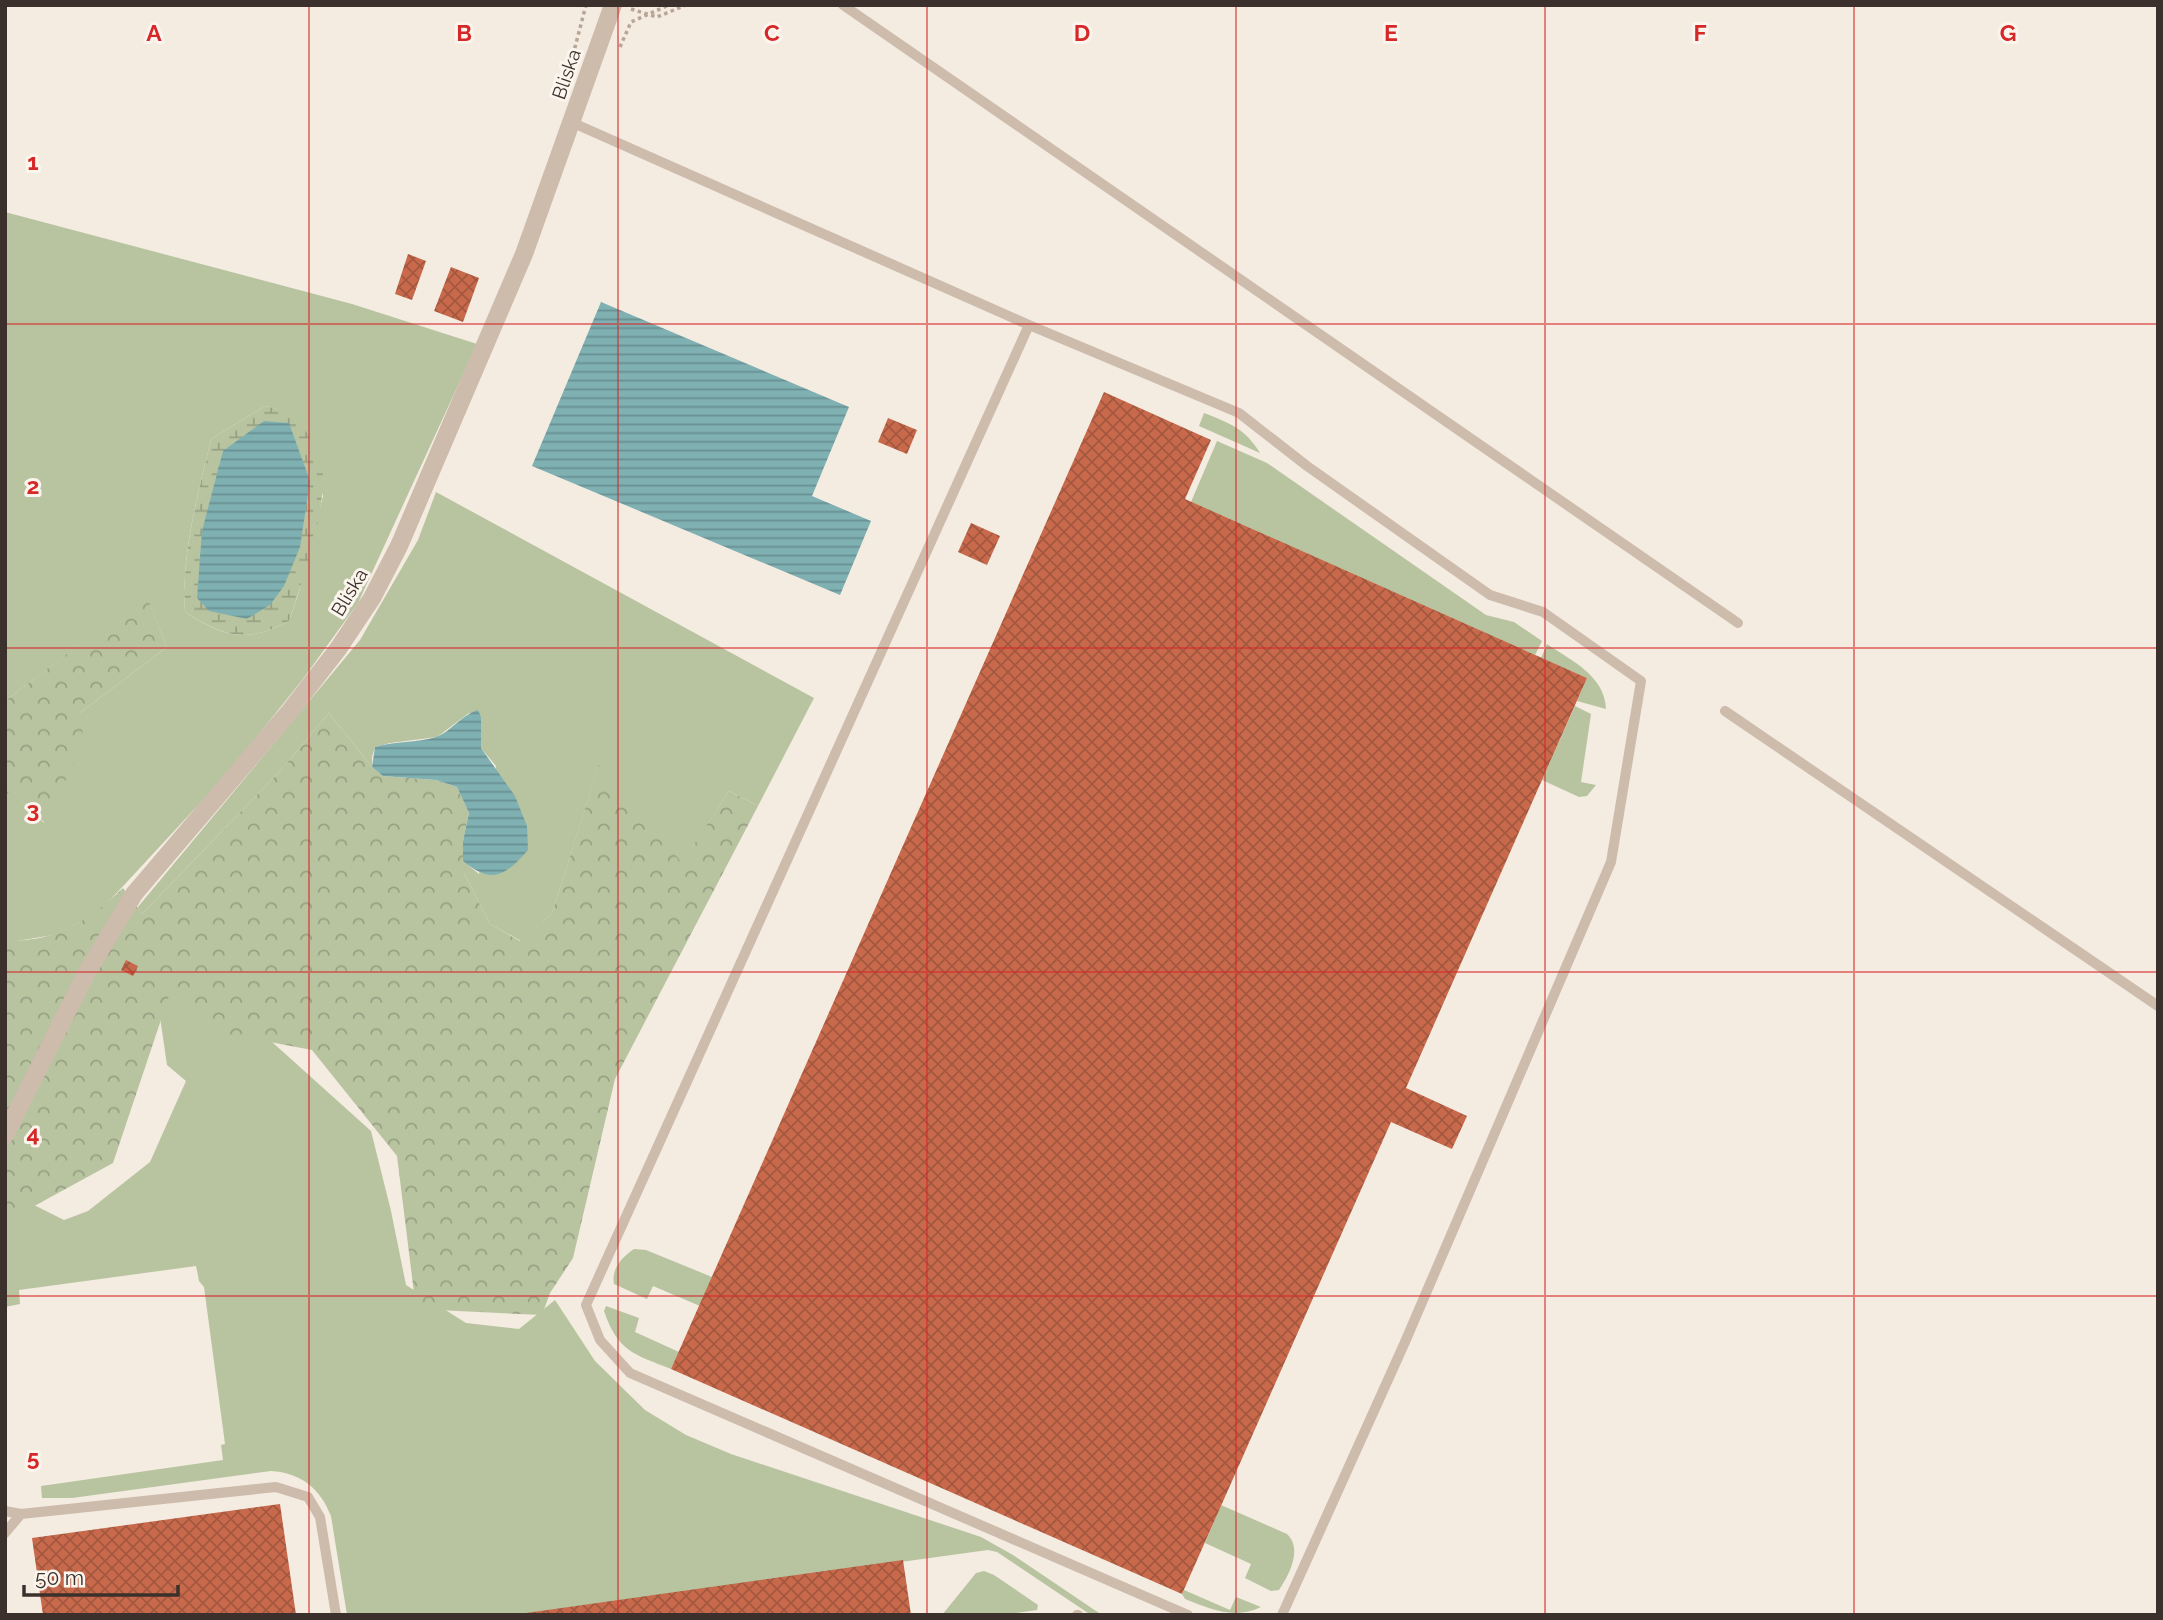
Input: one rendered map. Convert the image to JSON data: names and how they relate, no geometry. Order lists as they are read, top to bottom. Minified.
{"streets":{"street":["Bliska"]},"scale_bar":"50 m","grid":{"columns":["A","B","C","D","E","F","G"],"rows":["1","2","3","4","5"]}}
